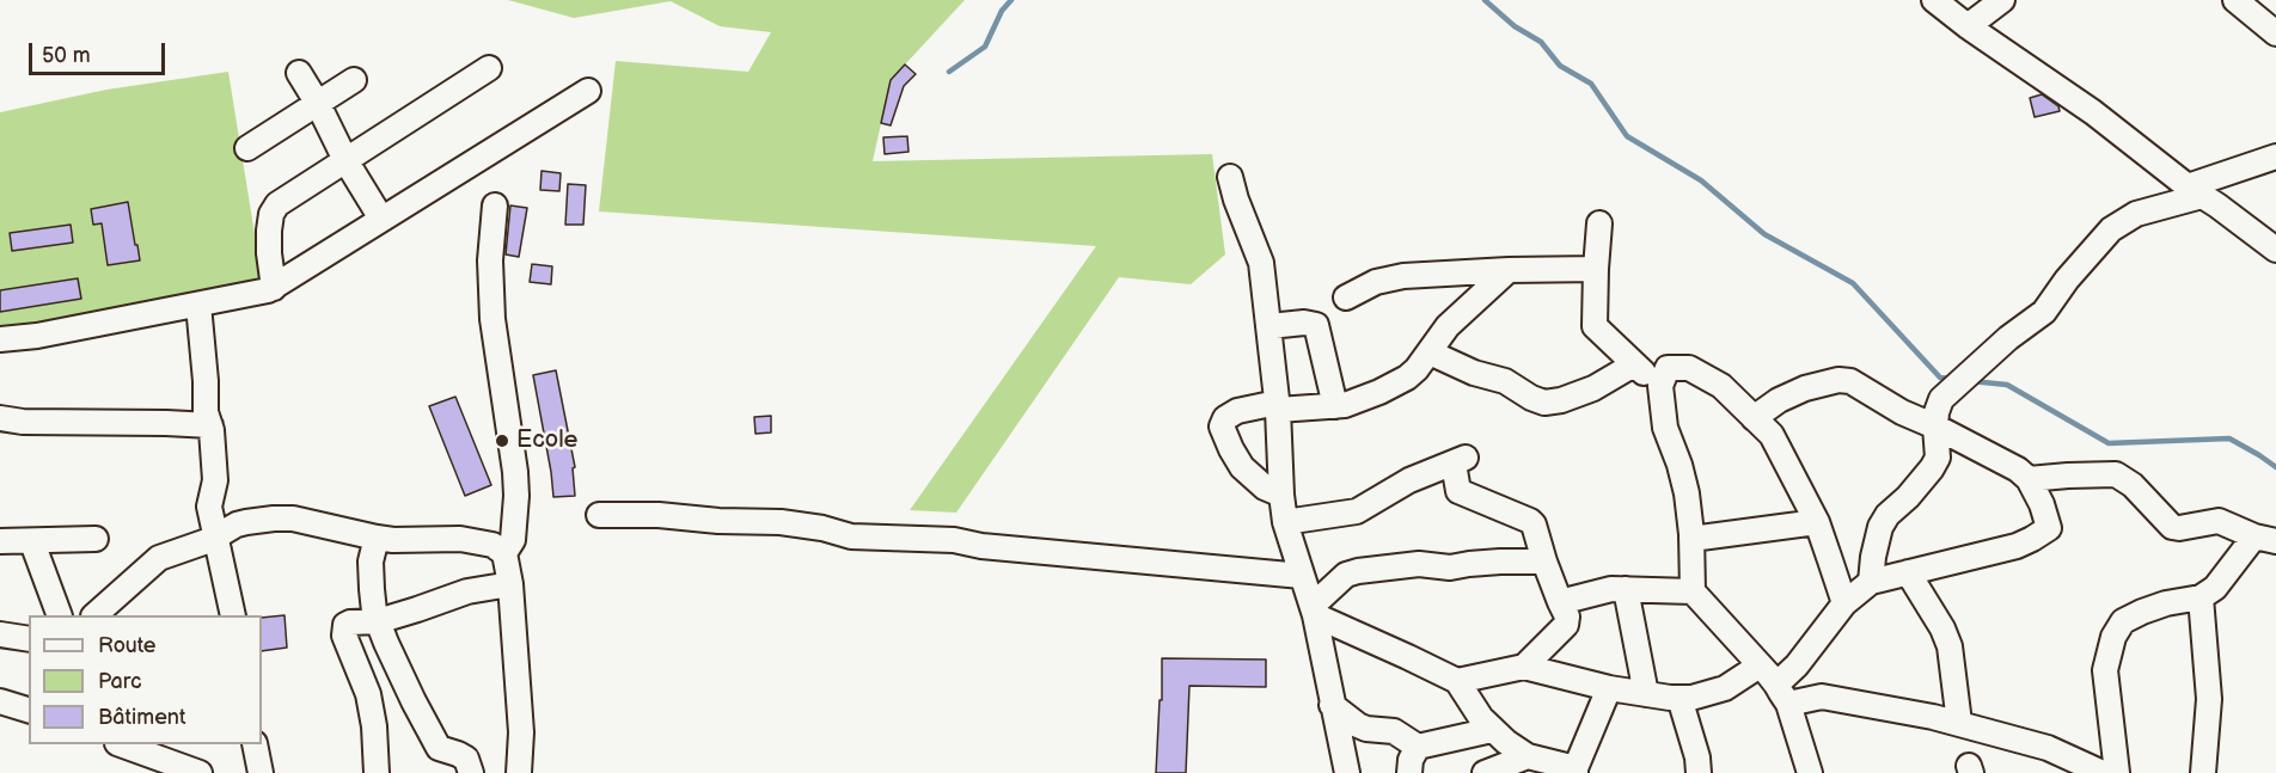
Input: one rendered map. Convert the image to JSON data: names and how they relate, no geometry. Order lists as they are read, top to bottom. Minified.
{"places":["Ecole"],"legend":["Route","Parc","Bâtiment"],"scale_bar":"50 m"}
